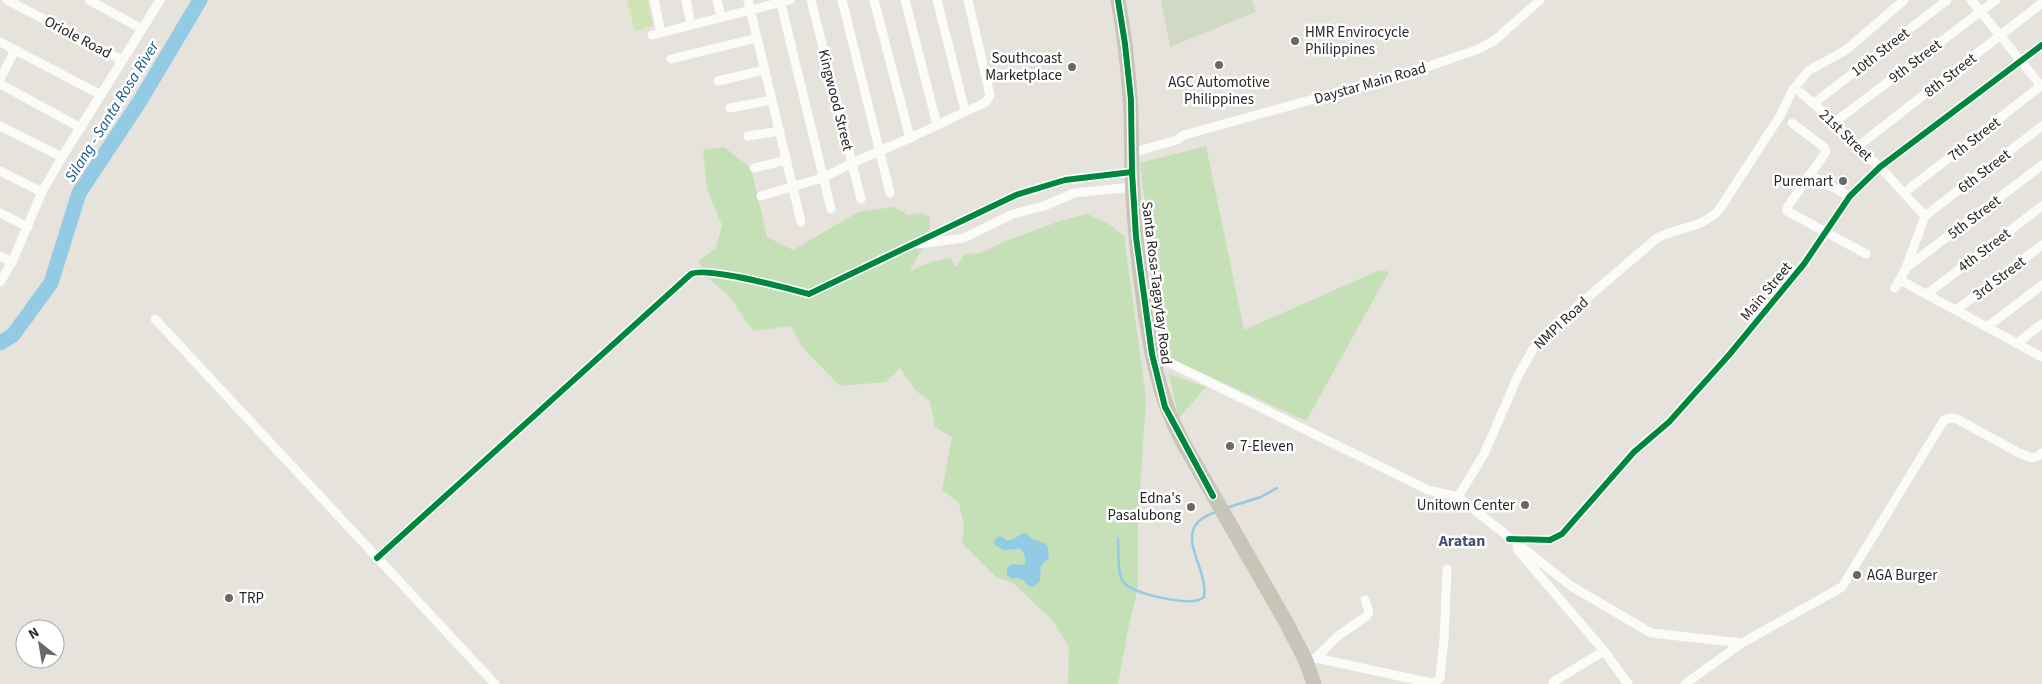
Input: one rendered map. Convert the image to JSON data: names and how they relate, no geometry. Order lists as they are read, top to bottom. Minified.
{"streets":{"main road":["Santa Rosa-Tagaytay Road"],"street":["Oriole Road","10th Street","9th Street","8th Street","Daystar Main Road","Kingwood Street","21st Street","7th Street","6th Street","5th Street","4th Street","3rd Street","Main Street","NMPI Road"]},"crossings":[["10th Street","21st Street"],["9th Street","21st Street"],["8th Street","21st Street"],["Daystar Main Road","Santa Rosa-Tagaytay Road"],["21st Street","7th Street"],["21st Street","6th Street"],["21st Street","Main Street"]],"districts":["Aratan"],"water":["Silang - Santa Rosa River"],"places":["HMR Envirocycle Philippines","AGC Automotive Philippines","Southcoast Marketplace","Puremart","7-Eleven","Unitown Center","Edna's Pasalubong","AGA Burger","TRP"],"north":"top left"}
